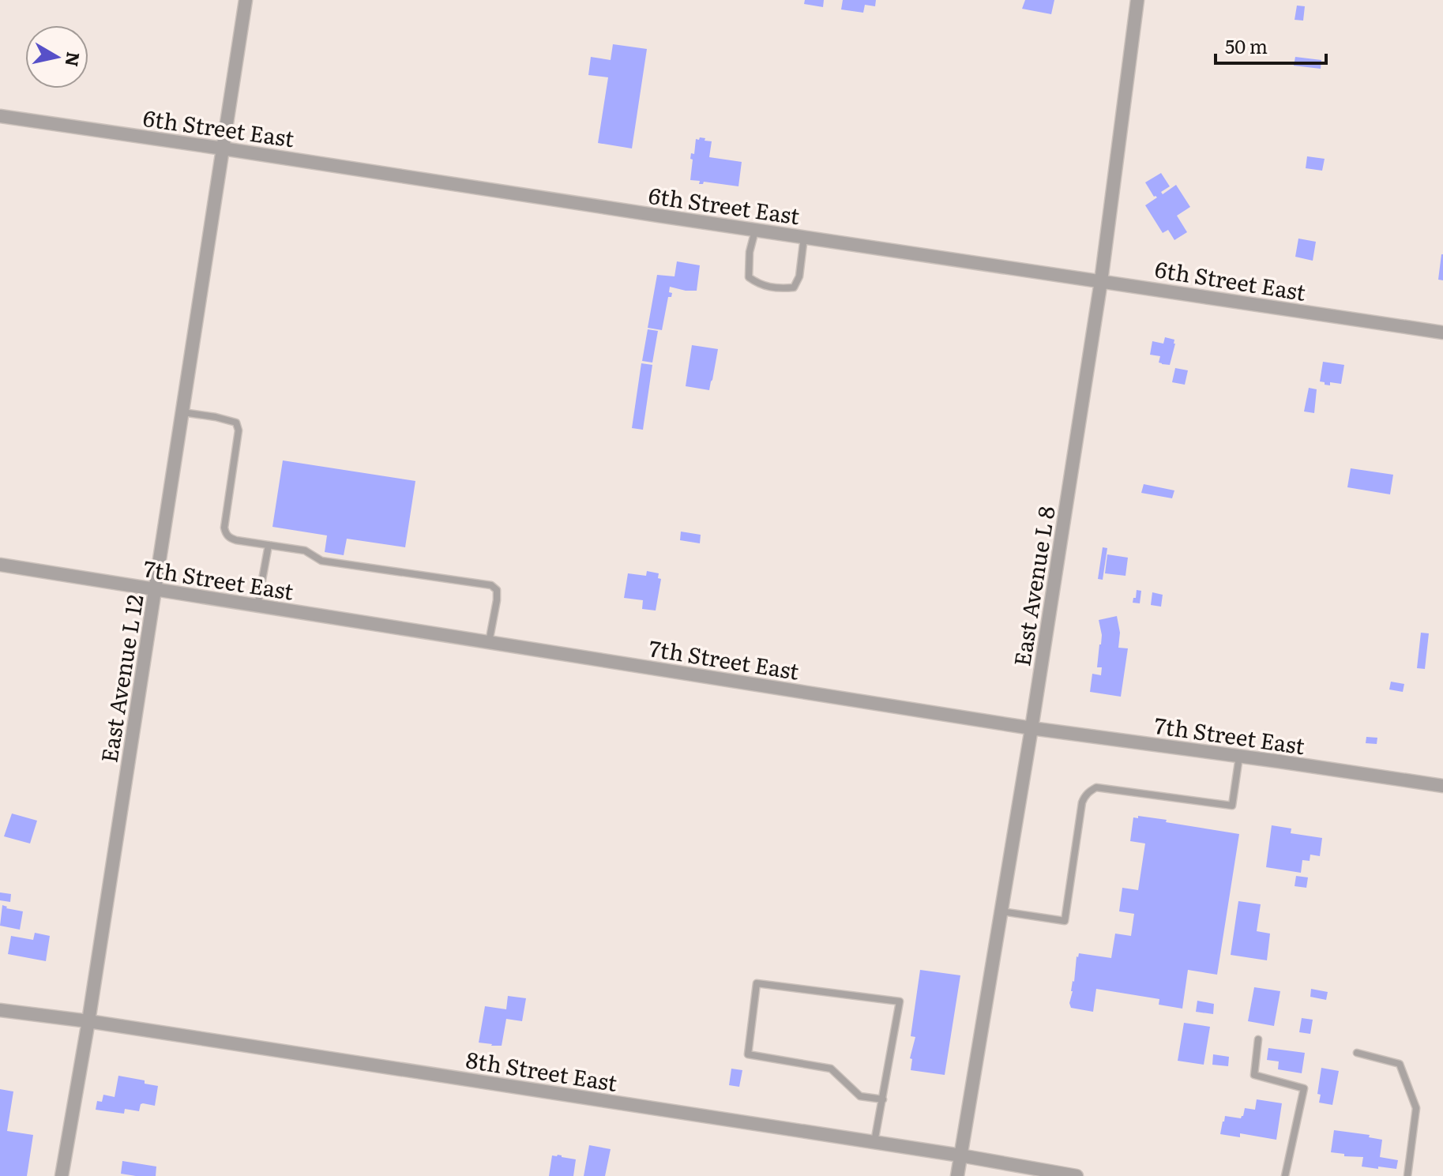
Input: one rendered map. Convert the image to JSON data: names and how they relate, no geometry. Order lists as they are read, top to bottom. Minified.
{"streets":{"street":["6th Street East","7th Street East","East Avenue L 8","East Avenue L 12","8th Street East"]},"crossings":[["6th Street East","East Avenue L 8"],["6th Street East","East Avenue L 12"],["7th Street East","East Avenue L 8"],["7th Street East","East Avenue L 12"],["East Avenue L 8","8th Street East"],["East Avenue L 12","8th Street East"]],"scale_bar":"50 m","north":"right"}
